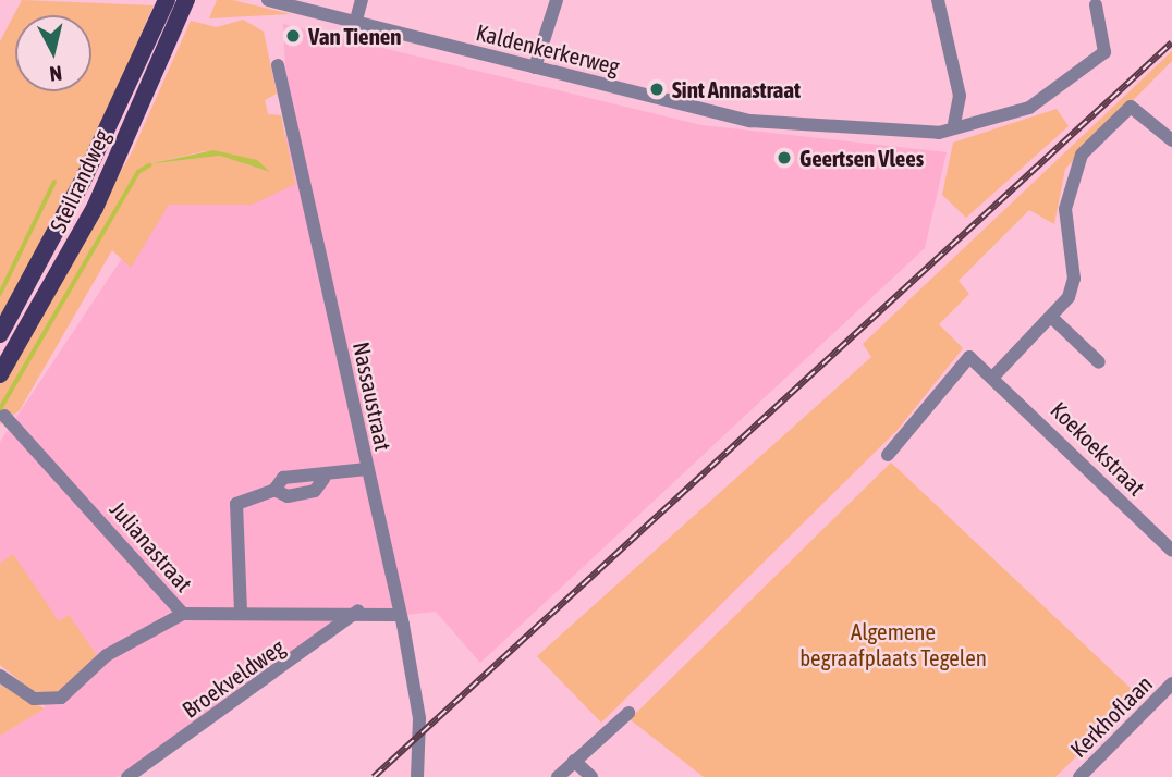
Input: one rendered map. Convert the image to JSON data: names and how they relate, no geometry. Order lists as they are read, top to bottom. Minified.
{"streets":{"main road":["Steilrandweg"],"street":["Kaldenkerkerweg","Nassaustraat","Koekoekstraat","Julianastraat","Broekveldweg","Kerkhoflaan"]},"crossings":[["Nassaustraat","Julianastraat"],["Julianastraat","Broekveldweg"]],"parks":["Algemene begraafplaats Tegelen"],"places":["Van Tienen","Sint Annastraat","Geertsen Vlees"],"north":"bottom"}
